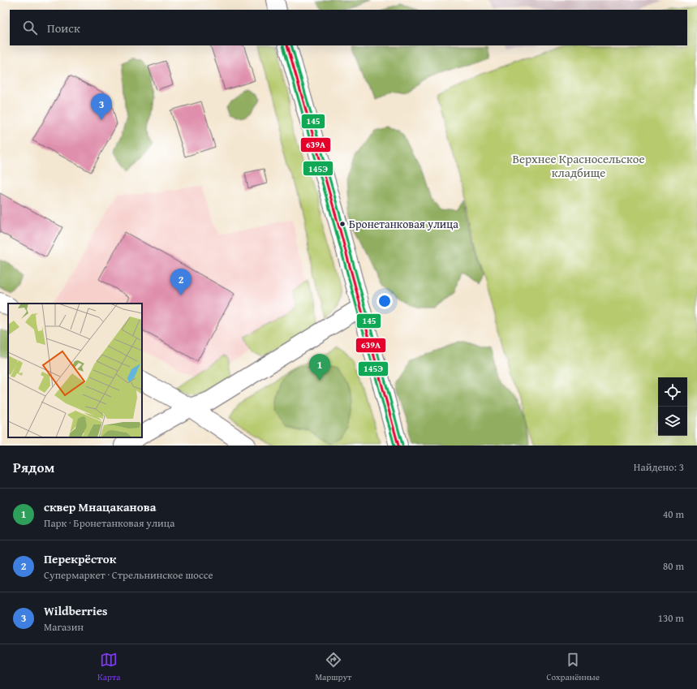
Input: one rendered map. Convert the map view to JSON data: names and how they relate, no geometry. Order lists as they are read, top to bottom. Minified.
{"parks":["Верхнее Красносельское кладбище"],"places":["Бронетанковая улица"],"lines":["transit line 639А","transit line 145Э","transit line 145"],"page":{"search":"Поиск","pins":["3","2","1"],"heading":["Рядом","Найдено: 3"],"list":[{"mark":"1","name":"сквер Мнацаканова","note":"Парк · Бронетанковая улица","value":"40 m"},{"mark":"2","name":"Перекрёсток","note":"Супермаркет · Стрельнинское шоссе","value":"80 m"},{"mark":"3","name":"Wildberries","note":"Магазин","value":"130 m"}],"nav":["Карта","Маршрут","Сохранённые"]}}
